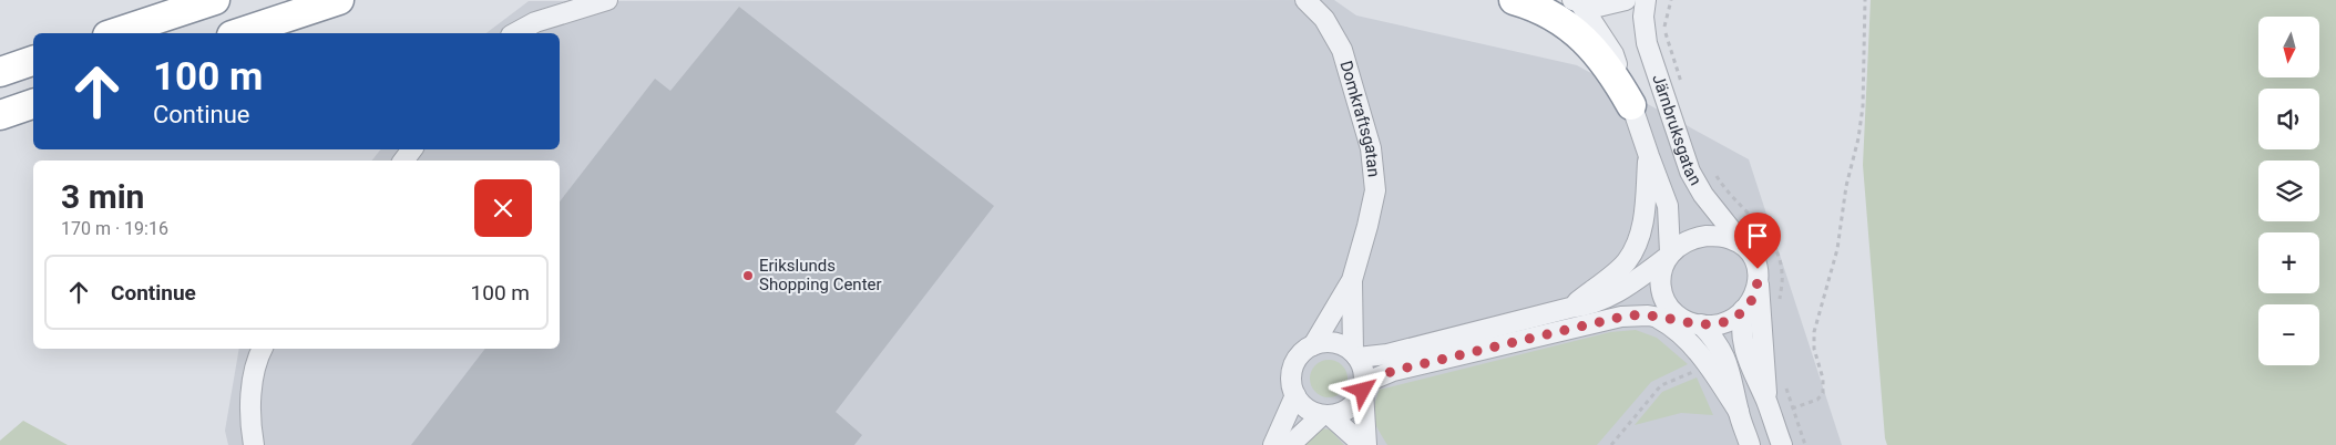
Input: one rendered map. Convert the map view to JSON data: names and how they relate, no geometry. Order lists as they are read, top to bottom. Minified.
{"streets":{"street":["Domkraftsgatan","Järnbruksgatan"]},"places":["Erikslunds Shopping Center"],"north":"bottom","page":{"map_buttons":["+","−"],"turn":["100 m","Continue"],"heading":["3 min","170 m · 19:16"],"list":[{"name":"Continue","value":"100 m"}]}}
